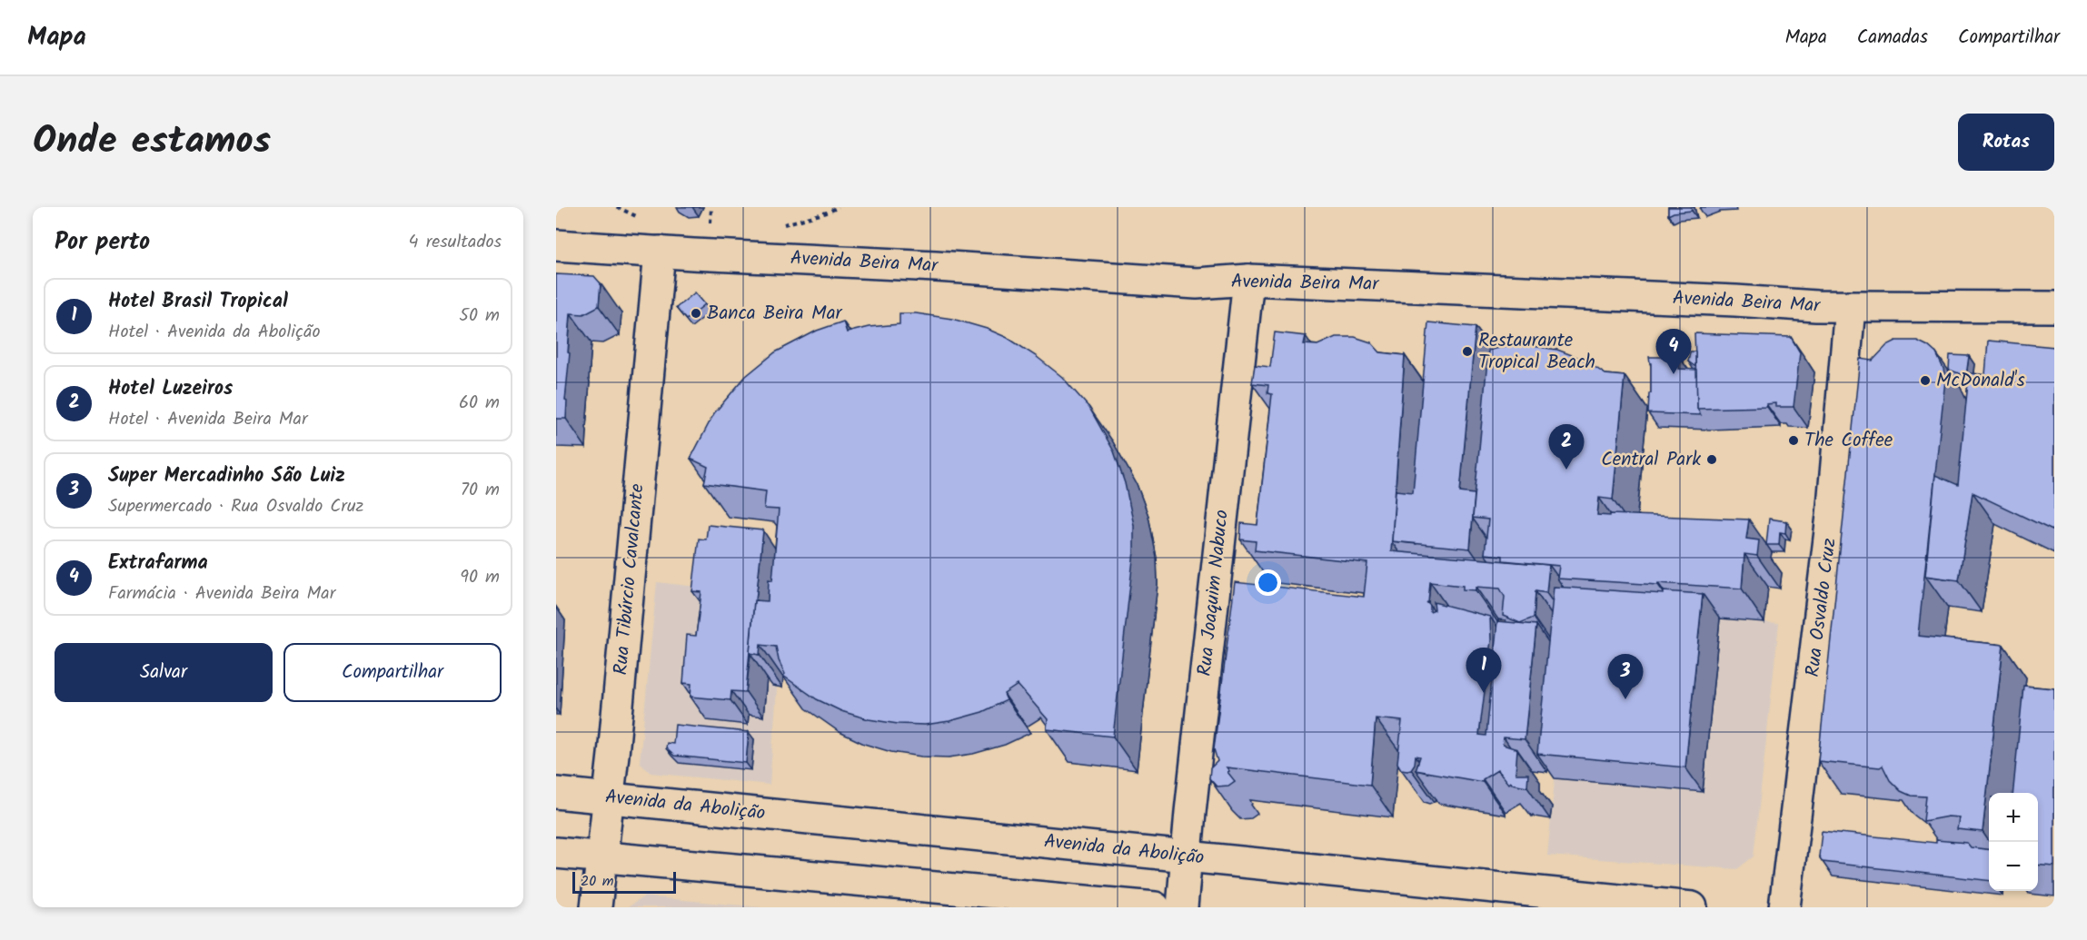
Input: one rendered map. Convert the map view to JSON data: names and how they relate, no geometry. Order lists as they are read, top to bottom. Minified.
{"streets":{"main road":["Avenida Beira Mar","Rua Tibúrcio Cavalcante","Rua Joaquim Nabuco","Rua Osvaldo Cruz","Avenida da Abolição"]},"crossings":[["Avenida Beira Mar","Rua Tibúrcio Cavalcante"],["Avenida Beira Mar","Rua Joaquim Nabuco"],["Avenida Beira Mar","Rua Osvaldo Cruz"],["Rua Tibúrcio Cavalcante","Avenida da Abolição"],["Rua Joaquim Nabuco","Avenida da Abolição"]],"places":["Banca Beira Mar","Restaurante Tropical Beach","McDonald's","The Coffee","Central Park"],"scale_bar":"20 m","page":{"header":"Mapa","nav":["Mapa","Camadas","Compartilhar"],"title":"Onde estamos","buttons":["Rotas",["Salvar","Compartilhar"]],"heading":["Por perto","4 resultados"],"list":[{"mark":"1","name":"Hotel Brasil Tropical","note":"Hotel · Avenida da Abolição","value":"50 m"},{"mark":"2","name":"Hotel Luzeiros","note":"Hotel · Avenida Beira Mar","value":"60 m"},{"mark":"3","name":"Super Mercadinho São Luiz","note":"Supermercado · Rua Osvaldo Cruz","value":"70 m"},{"mark":"4","name":"Extrafarma","note":"Farmácia · Avenida Beira Mar","value":"90 m"}],"pins":["4","2","1","3"],"map_buttons":["+","−"],"scale":"20 m"}}
